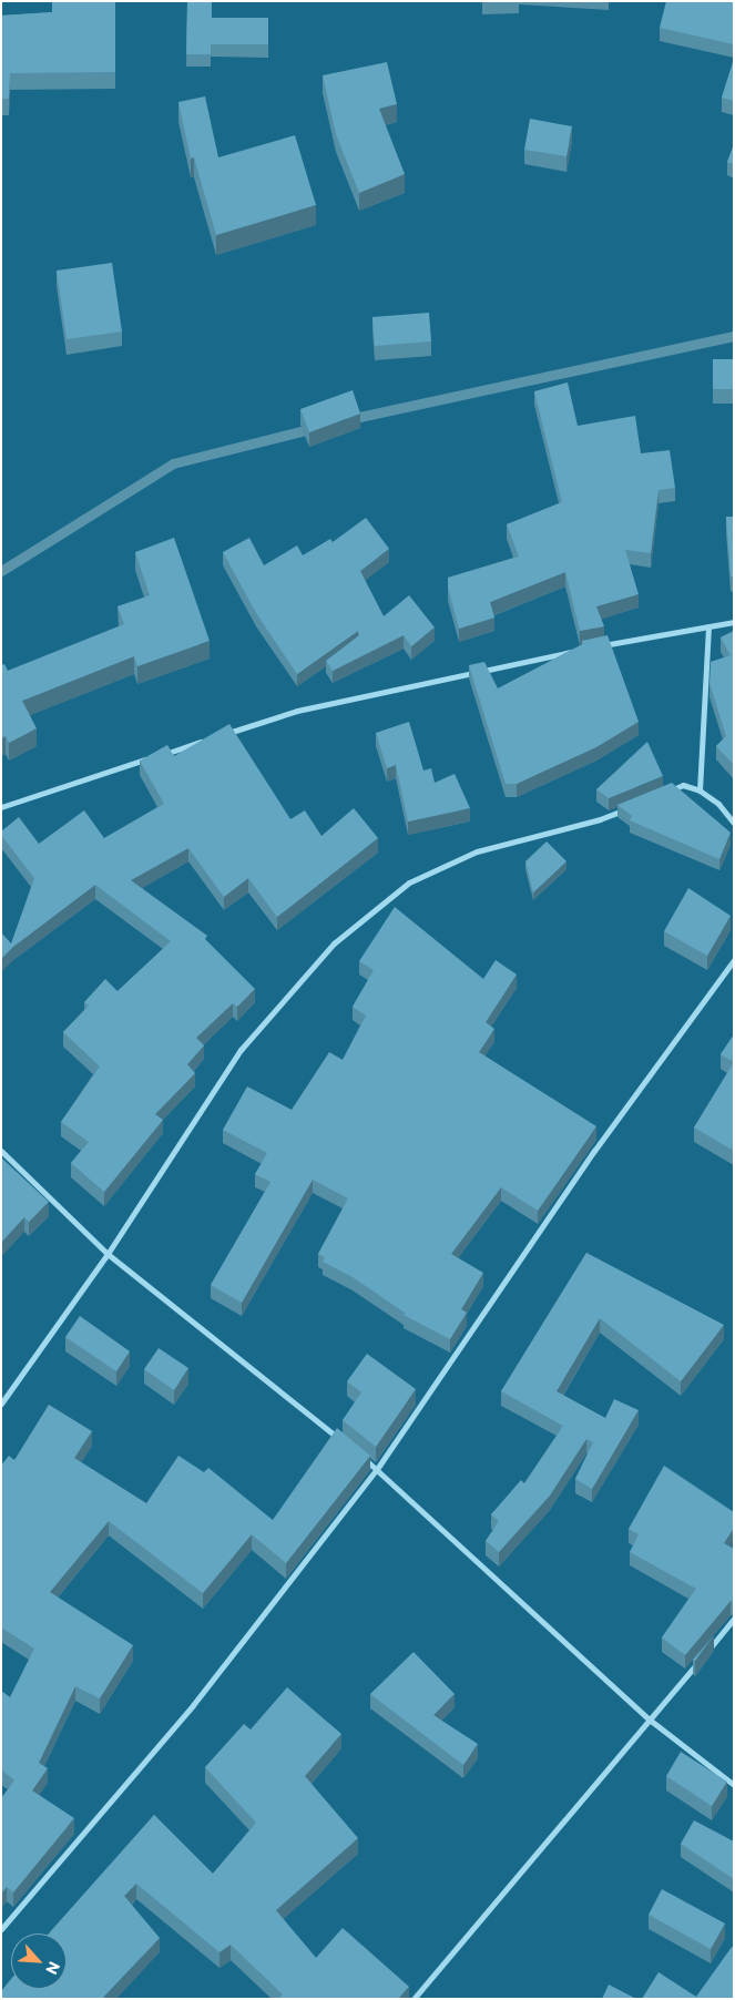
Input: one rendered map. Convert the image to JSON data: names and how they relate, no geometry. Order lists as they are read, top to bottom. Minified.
{"north":"bottom right"}
